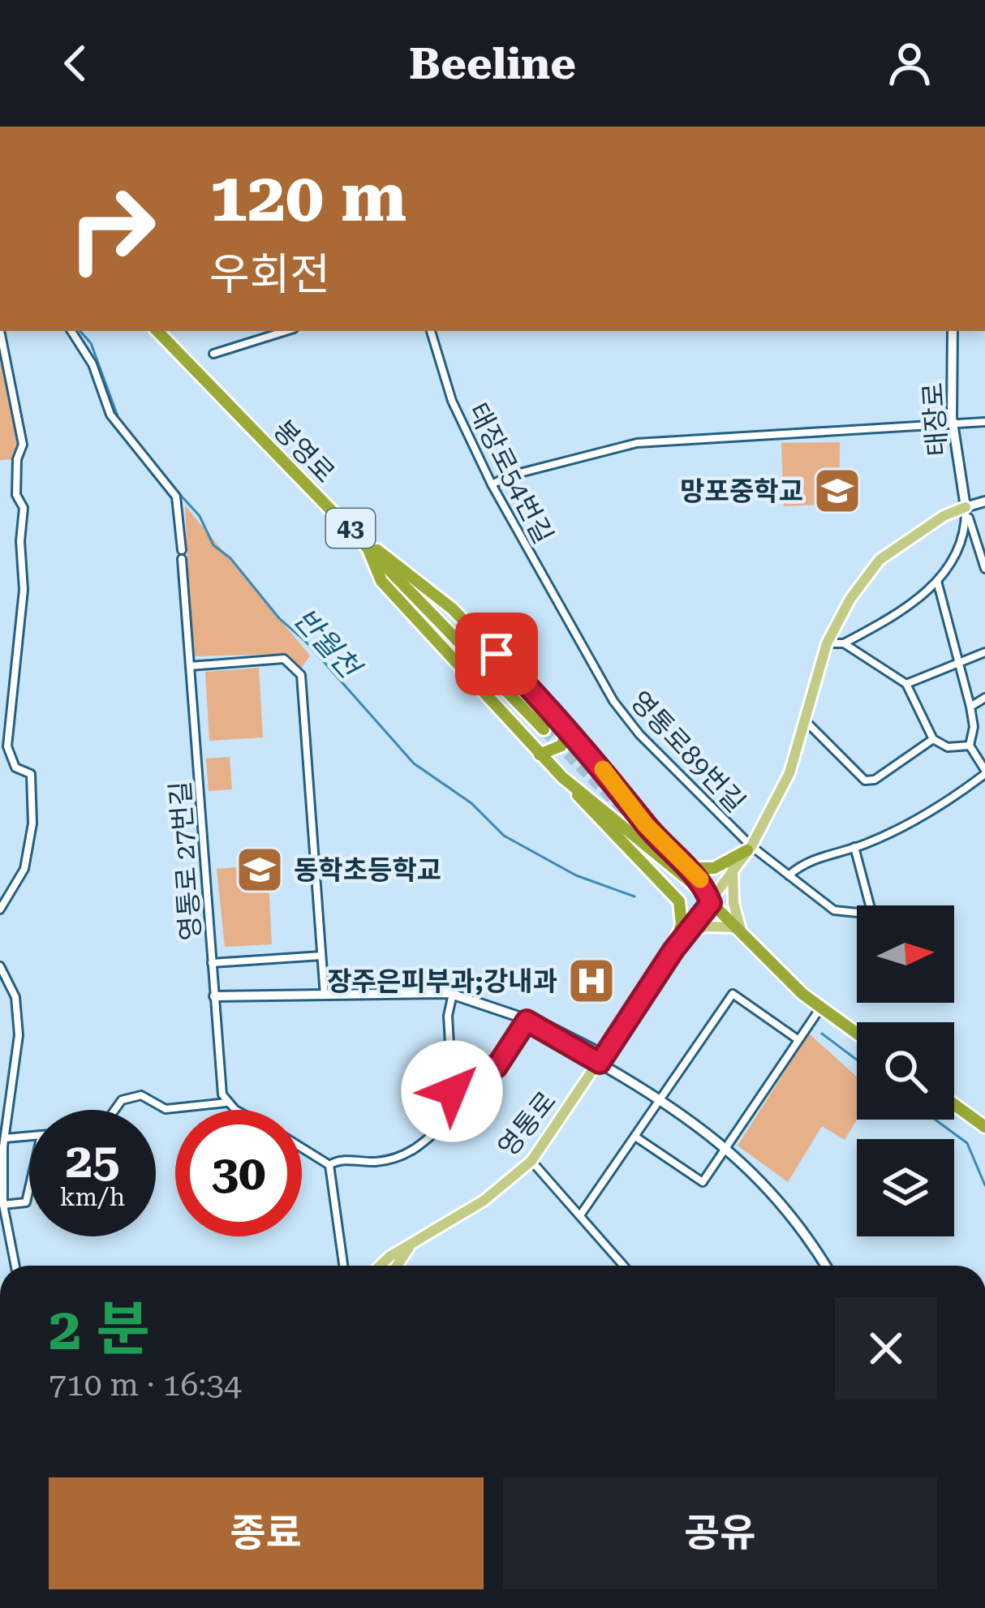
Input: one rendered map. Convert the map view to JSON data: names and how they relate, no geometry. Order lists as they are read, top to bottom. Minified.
{"streets":{"highway":["봉영로","43"],"main road":["영통로"],"street":["태장로","태장로54번길","영통로89번길","영통로 27번길"]},"crossings":[["태장로","영통로"],["태장로54번길","영통로89번길"],["영통로89번길","영통로"]],"water":["반월천"],"places":{"school or university":["망포중학교","동학초등학교"],"hospital":["장주은피부과;강내과"]},"north":"right","page":{"header":"Beeline","turn":["120 m","우회전"],"speed":"25 km/h","limit":"30","heading":["2 분","710 m · 16:34"],"buttons":["종료","공유"]}}
